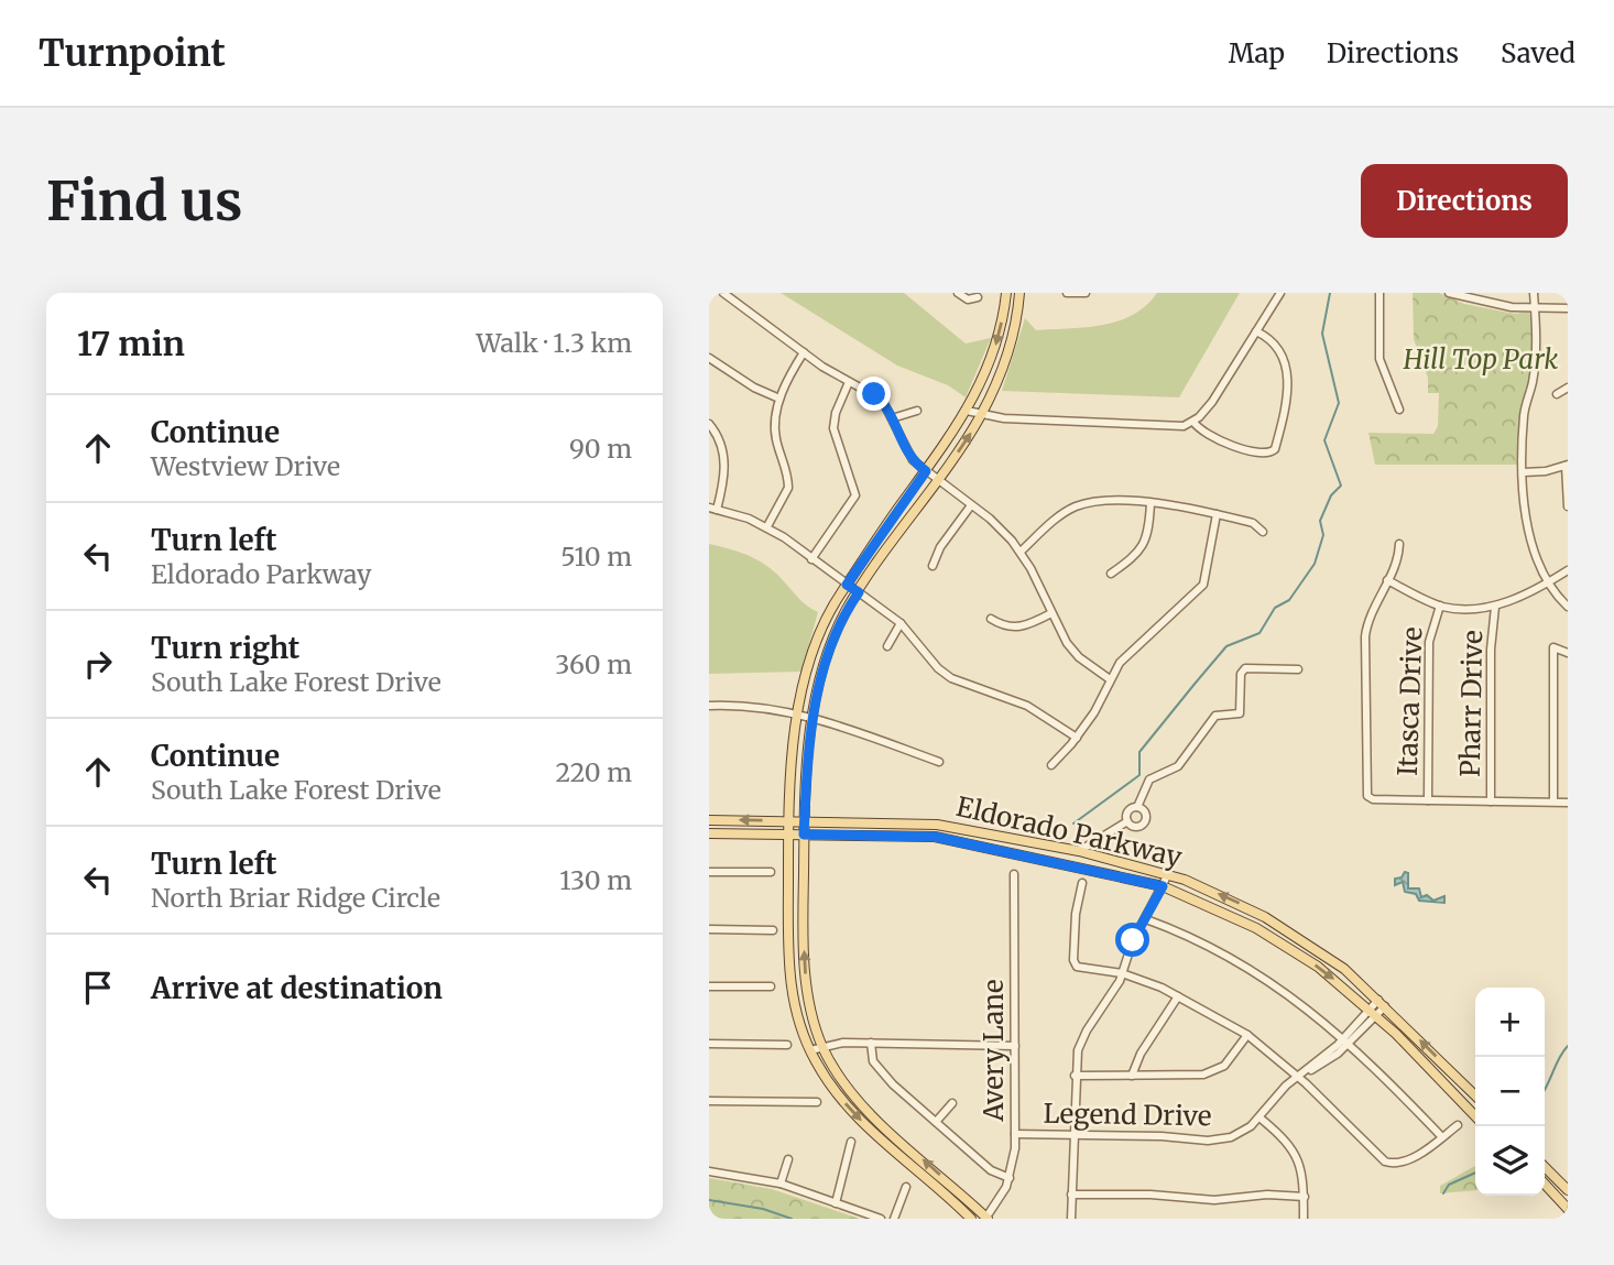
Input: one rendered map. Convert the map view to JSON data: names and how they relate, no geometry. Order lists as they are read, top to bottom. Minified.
{"streets":{"main road":["Eldorado Parkway"],"street":["Itasca Drive","Pharr Drive","Avery Lane","Legend Drive"]},"crossings":[["Eldorado Parkway","Legend Drive"],["Avery Lane","Legend Drive"]],"parks":["Hill Top Park"],"page":{"header":"Turnpoint","nav":["Map","Directions","Saved"],"buttons":"Directions","title":"Find us","heading":["17 min","Walk · 1.3 km"],"list":[["Continue","Westview Drive","90 m"],["Turn left","Eldorado Parkway","510 m"],["Turn right","South Lake Forest Drive","360 m"],["Continue","South Lake Forest Drive","220 m"],["Turn left","North Briar Ridge Circle","130 m"],"Arrive at destination"],"map_buttons":["+","−"]}}
